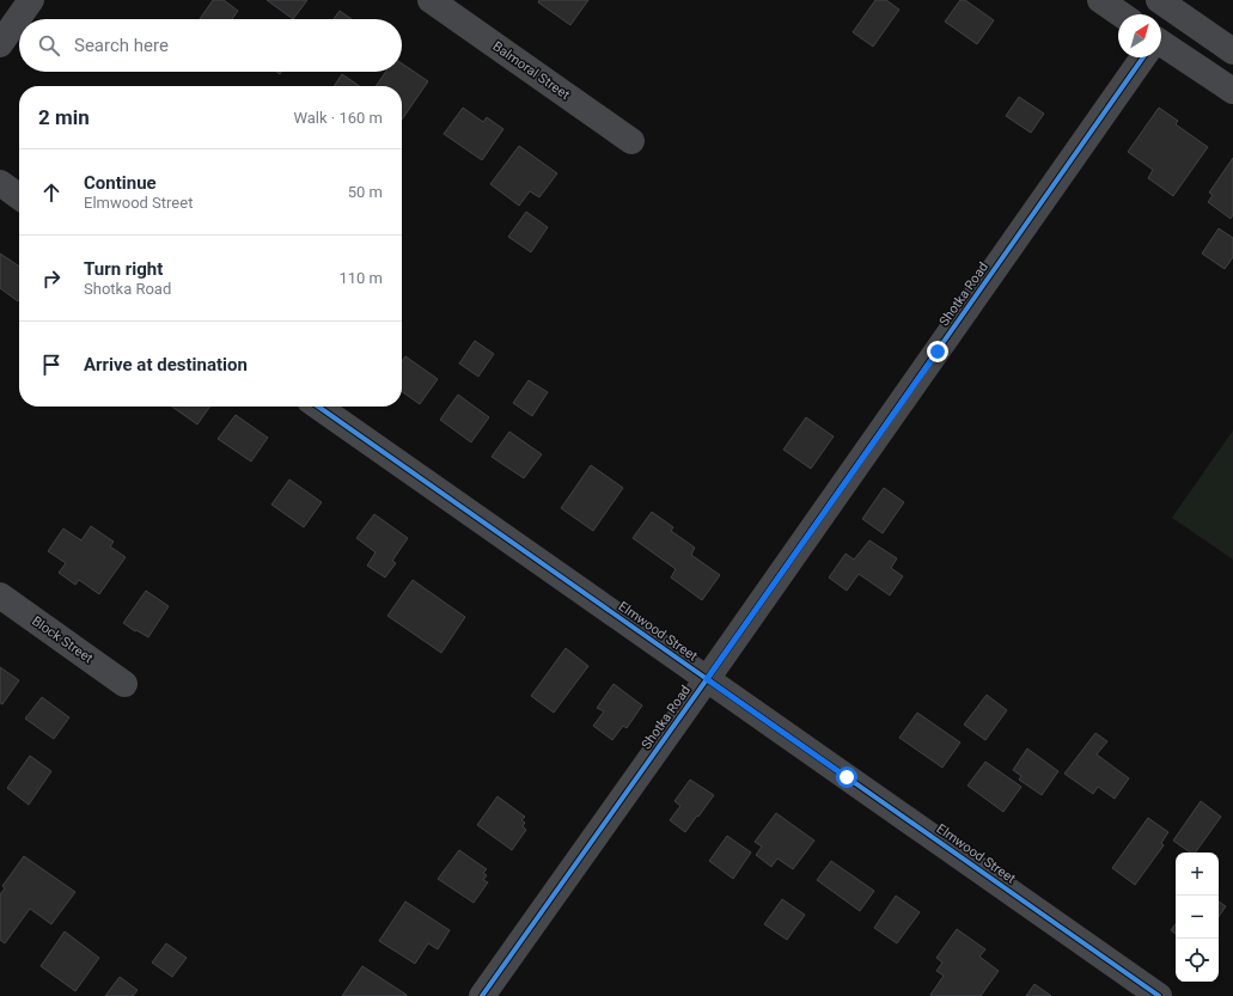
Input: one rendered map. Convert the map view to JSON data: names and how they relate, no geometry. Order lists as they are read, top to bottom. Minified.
{"streets":{"street":["Balmoral Street","Shotka Road","Elmwood Street","Block Street"]},"crossings":[["Shotka Road","Elmwood Street"]],"north":"top right","page":{"search":"Search here","heading":["2 min","Walk · 160 m"],"list":[["Continue","Elmwood Street","50 m"],["Turn right","Shotka Road","110 m"],"Arrive at destination"],"map_buttons":["+","−"]}}
